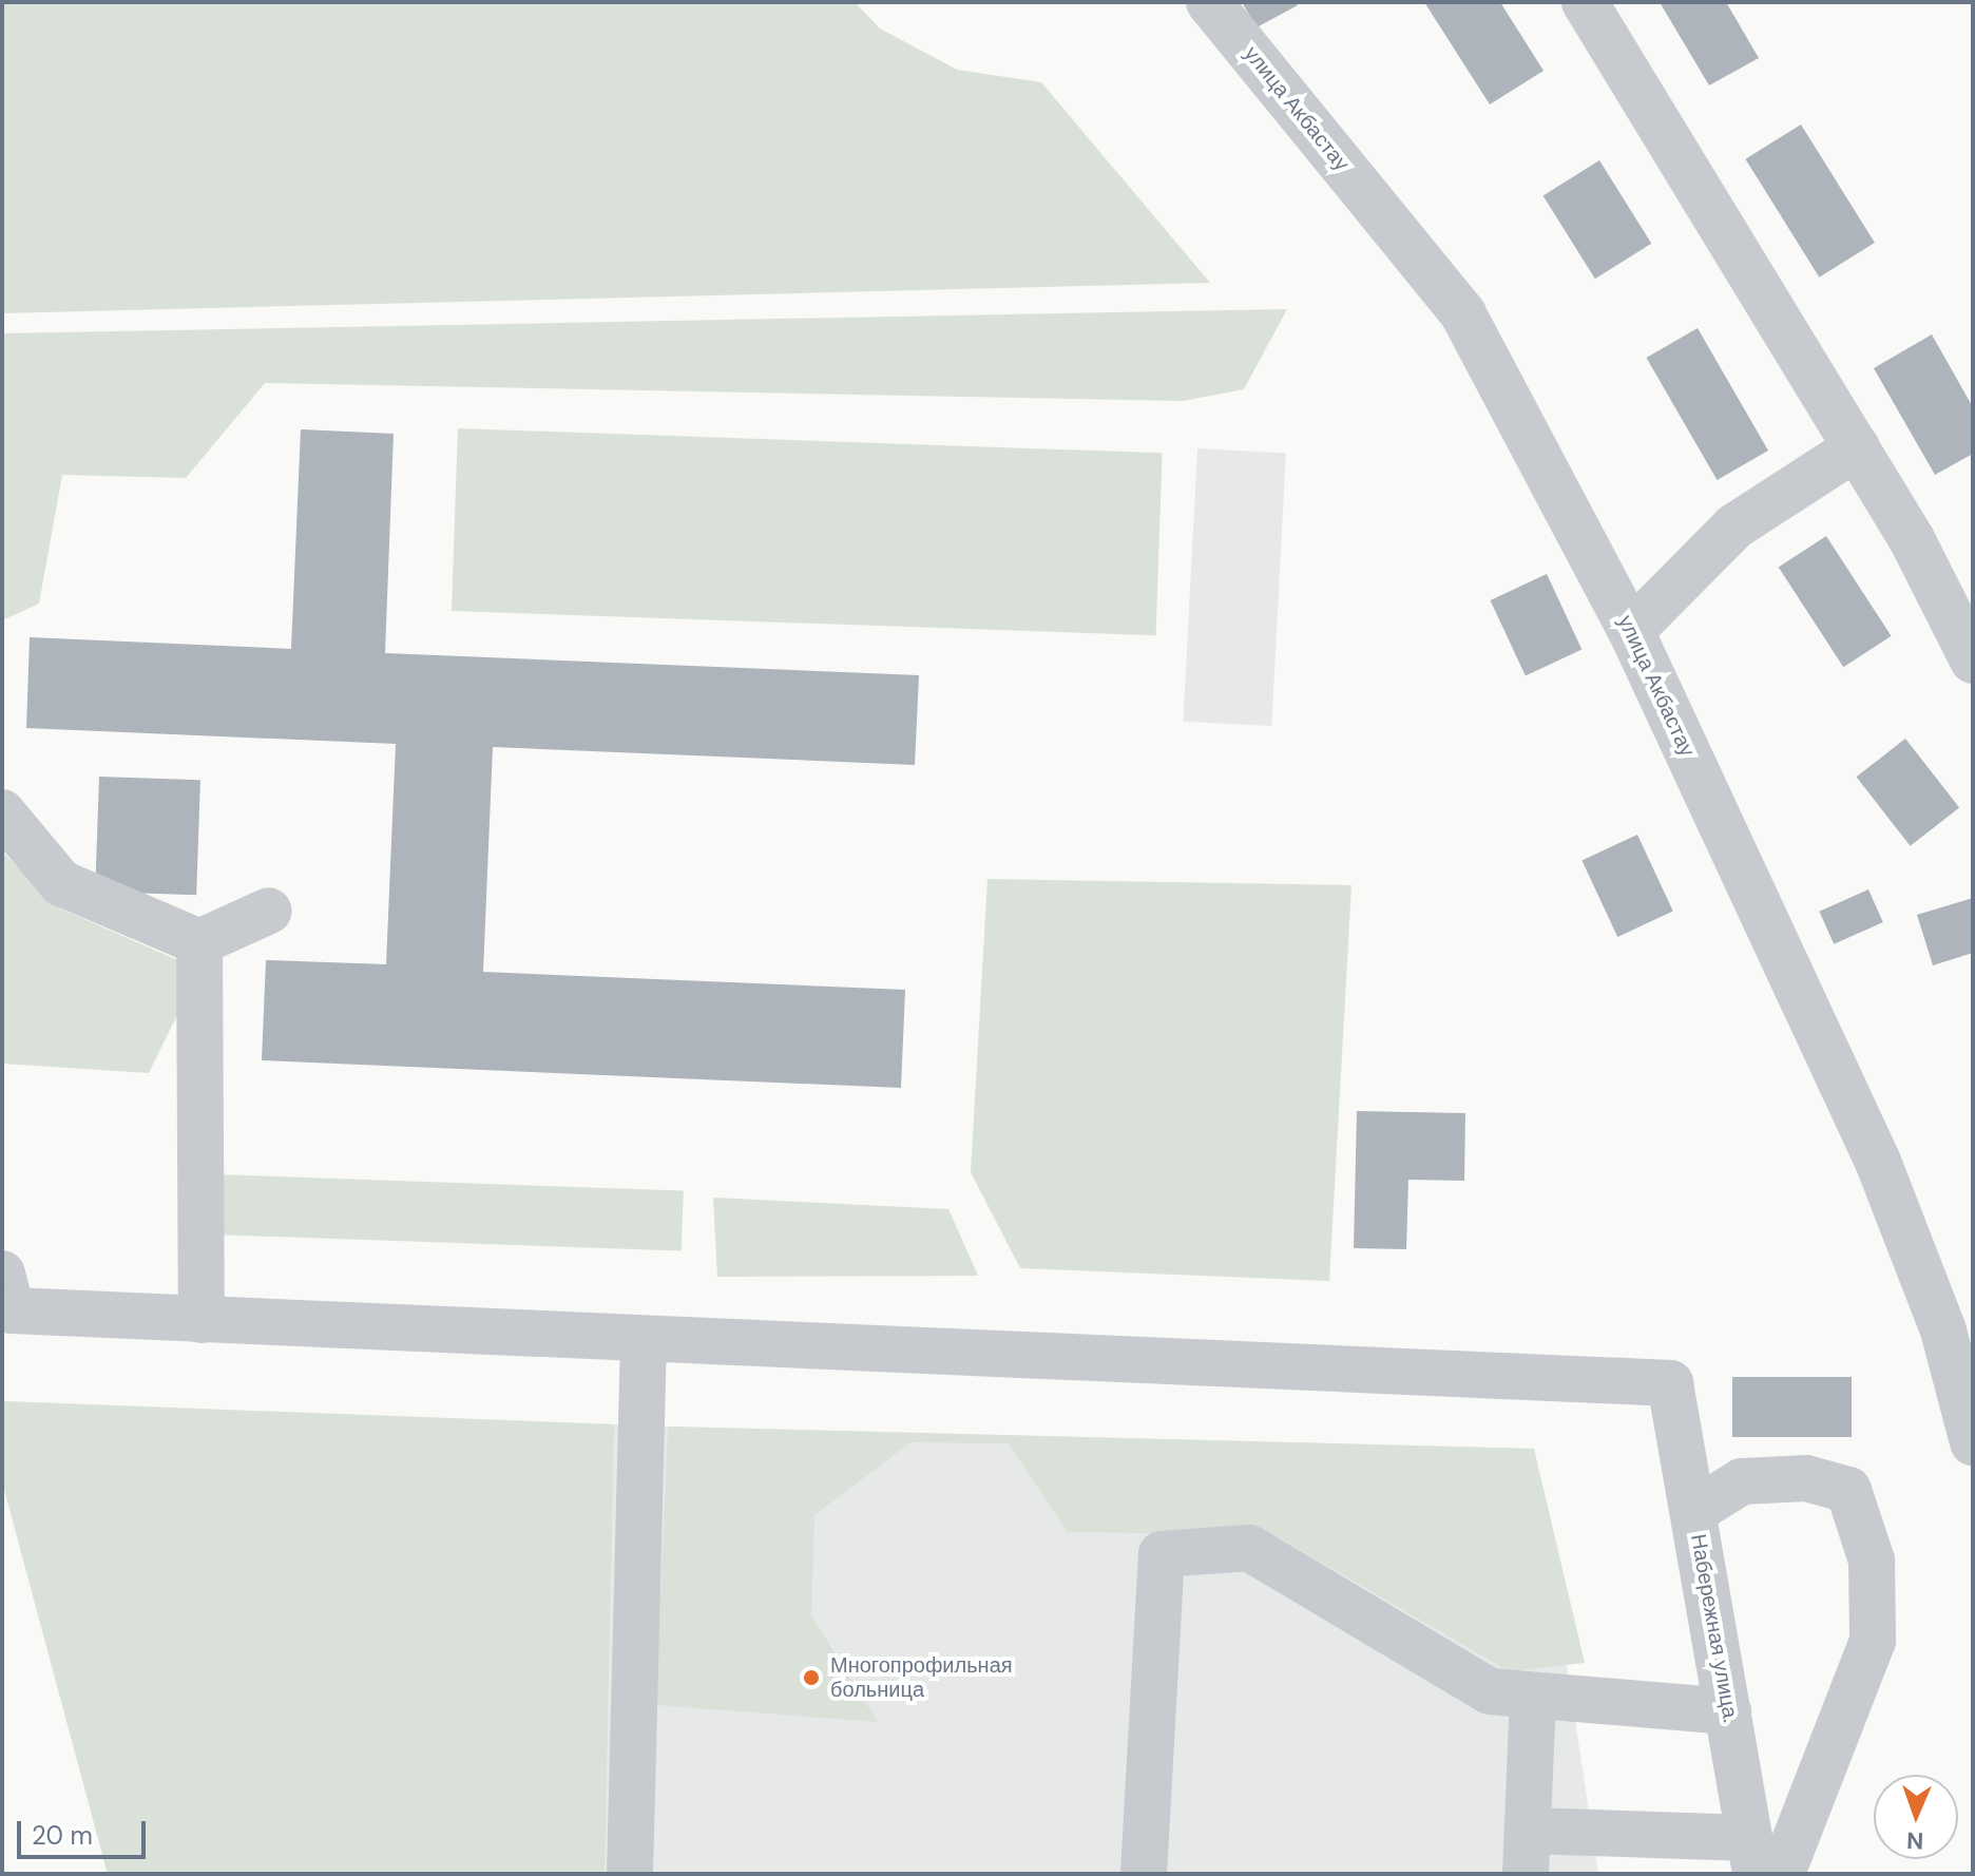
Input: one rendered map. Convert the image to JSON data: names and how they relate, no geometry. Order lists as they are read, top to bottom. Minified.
{"streets":{"street":["улица Акбастау","Набережная улица."]},"places":["Многопрофильная больница"],"scale_bar":"20 m","north":"bottom"}
